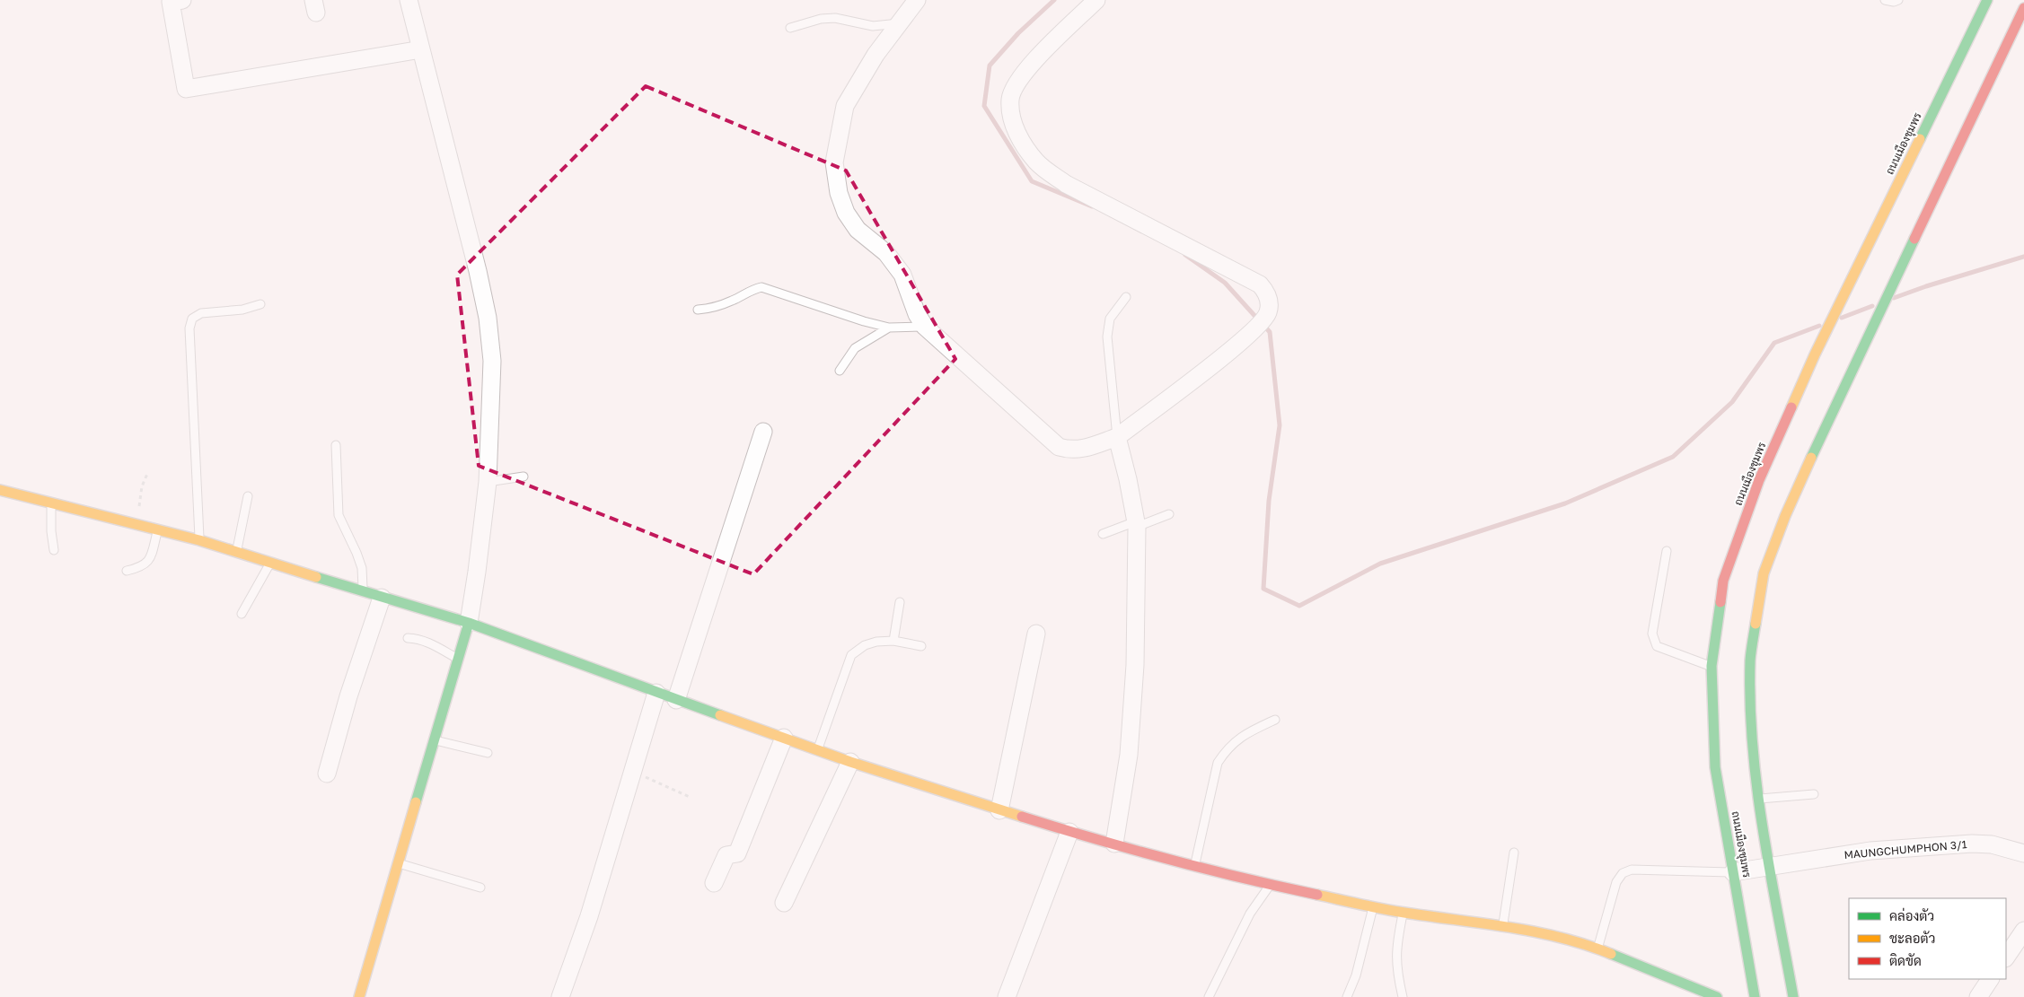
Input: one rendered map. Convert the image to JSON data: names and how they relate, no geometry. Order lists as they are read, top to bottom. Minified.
{"streets":{"street":["ถนนเมืองชุมพร","MAUNGCHUMPHON 3/1"]},"crossings":[["ถนนเมืองชุมพร","MAUNGCHUMPHON 3/1"]],"legend":["คล่องตัว","ชะลอตัว","ติดขัด"]}
